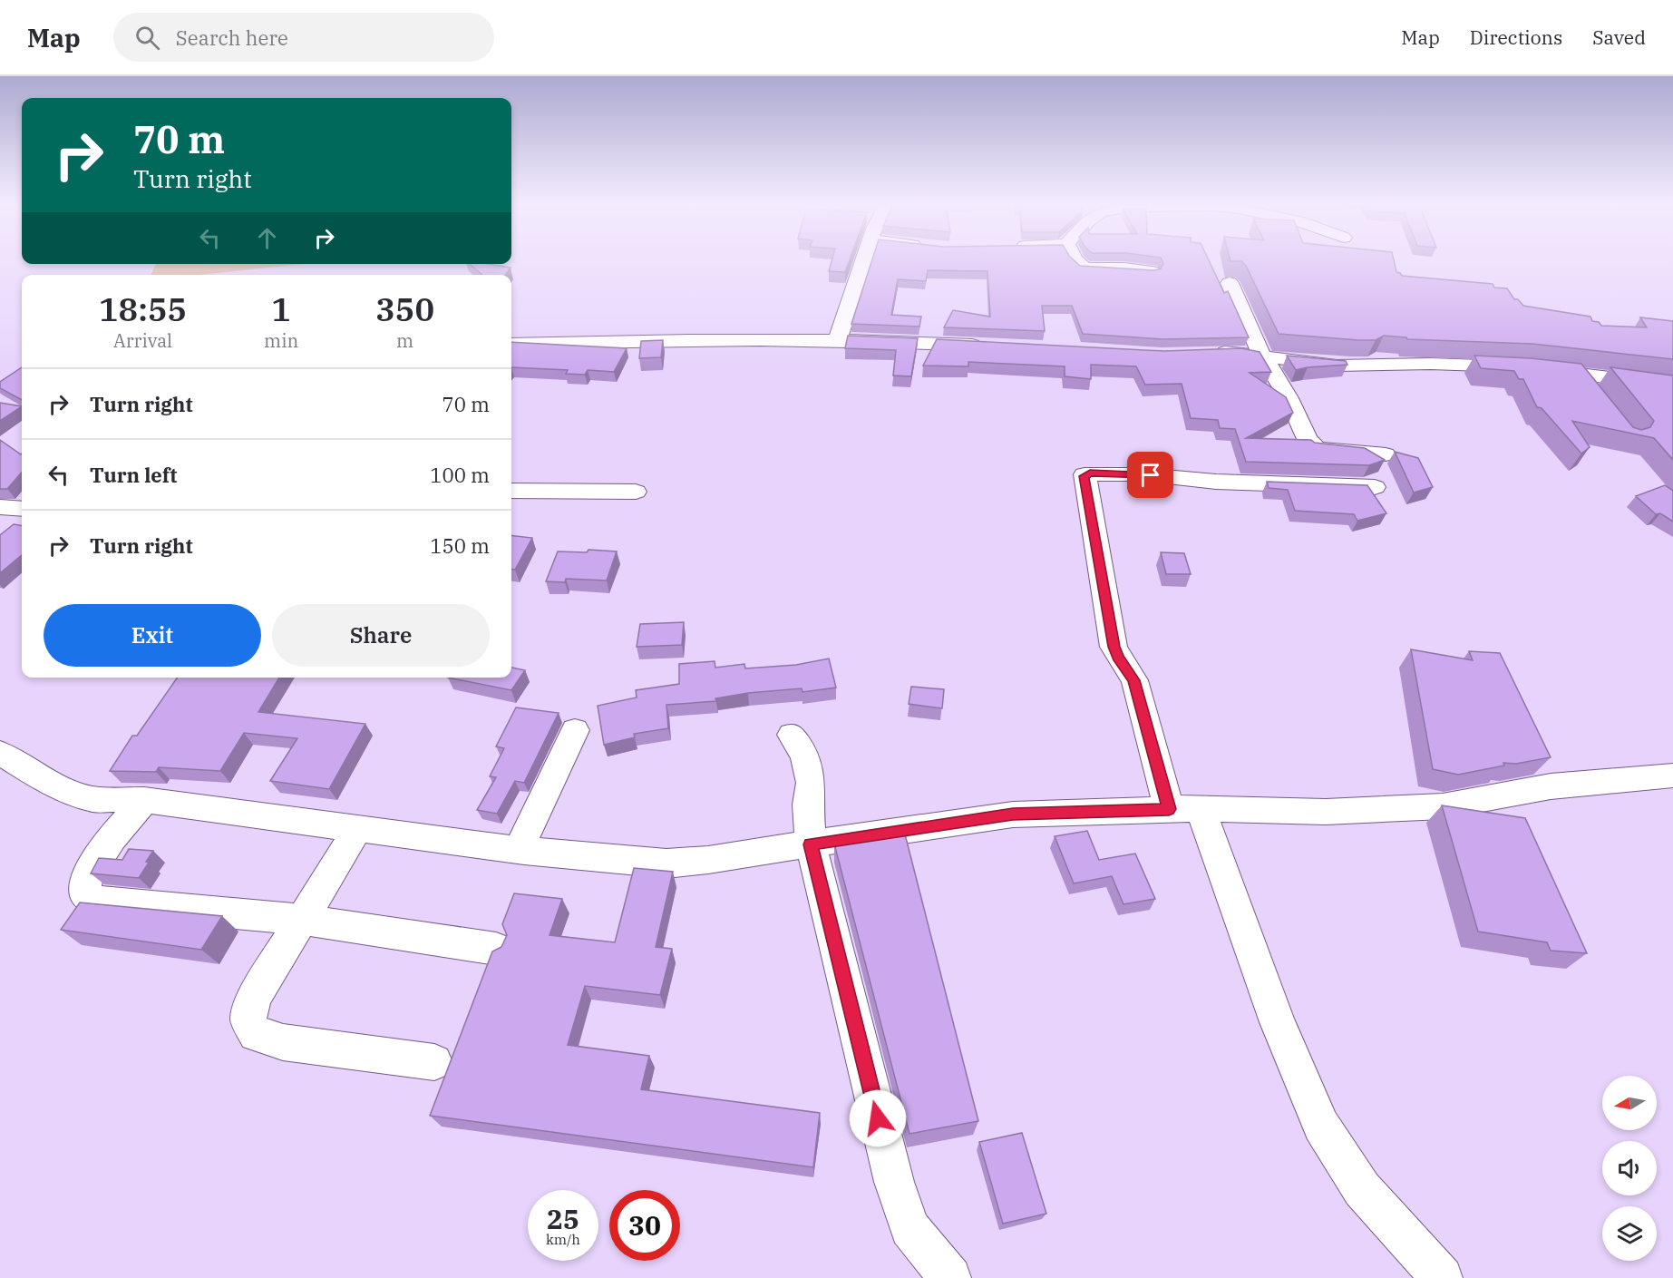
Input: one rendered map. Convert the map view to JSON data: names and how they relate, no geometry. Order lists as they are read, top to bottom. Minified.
{"north":"left","page":{"header":"Map","search":"Search here","nav":["Map","Directions","Saved"],"turn":["70 m","Turn right"],"eta":["18:55","Arrival","1","min","350","m"],"list":[{"name":"Turn right","value":"70 m"},{"name":"Turn left","value":"100 m"},{"name":"Turn right","value":"150 m"}],"buttons":["Exit","Share"],"speed":"25 km/h","limit":"30"}}
